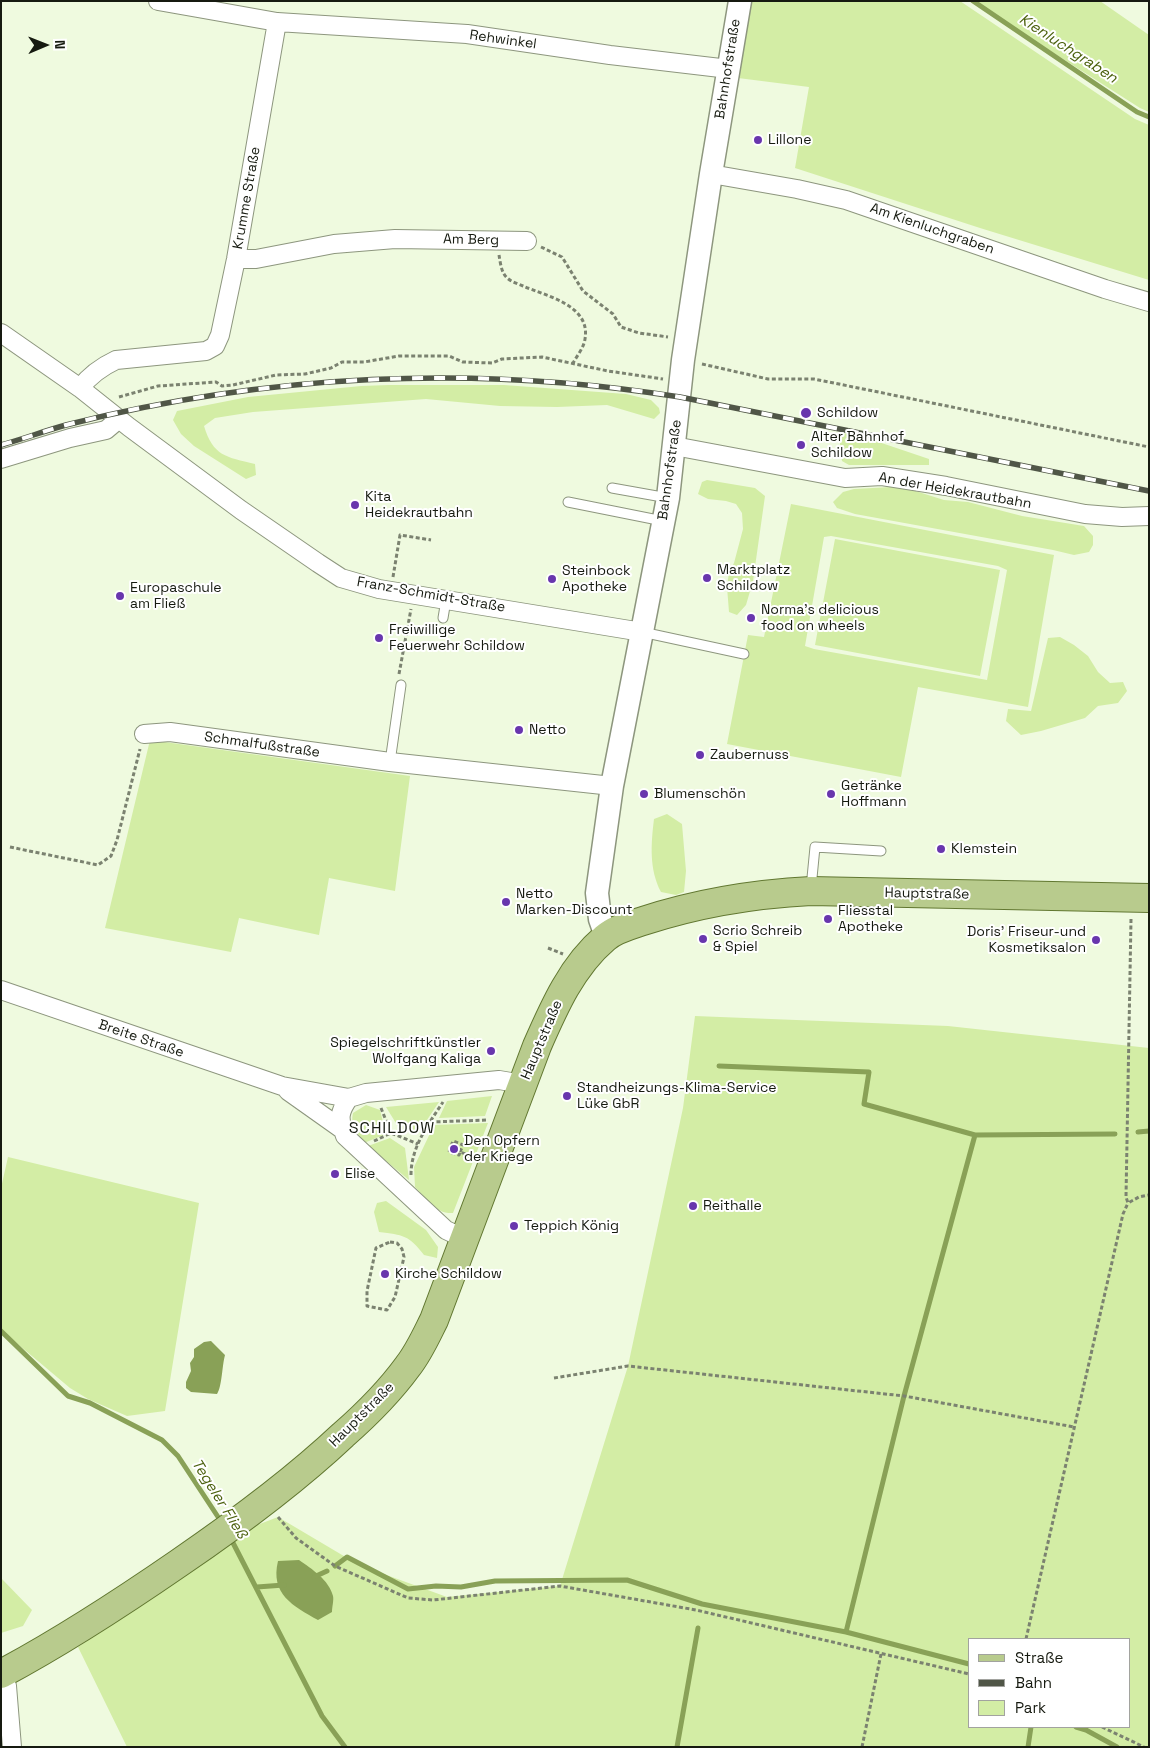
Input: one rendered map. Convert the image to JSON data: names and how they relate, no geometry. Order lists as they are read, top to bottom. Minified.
{"streets":{"main road":["Hauptstraße"],"street":["Rehwinkel","Bahnhofstraße","Krumme Straße","Am Kienluchgraben","Am Berg","An der Heidekrautbahn","Franz-Schmidt-Straße","Schmalfußstraße","Breite Straße"]},"crossings":[["Rehwinkel","Bahnhofstraße"],["Rehwinkel","Krumme Straße"],["Bahnhofstraße","Am Kienluchgraben"],["Bahnhofstraße","An der Heidekrautbahn"],["Bahnhofstraße","Franz-Schmidt-Straße"],["Bahnhofstraße","Schmalfußstraße"],["Bahnhofstraße","Hauptstraße"],["Krumme Straße","Am Berg"],["Krumme Straße","Franz-Schmidt-Straße"],["Hauptstraße","Breite Straße"]],"districts":["SCHILDOW"],"water":["Kienluchgraben","Tegeler Fließ"],"places":["Lillone","Schildow","Alter Bahnhof Schildow","Kita Heidekrautbahn","Marktplatz Schildow","Steinbock Apotheke","Europaschule am Fließ","Norma’s delicious food on wheels","Freiwillige Feuerwehr Schildow","Netto","Zaubernuss","Blumenschön","Getränke Hoffmann","Klemstein","Netto Marken-Discount","Fliesstal Apotheke","Scrio Schreib & Spiel","Doris' Friseur-und Kosmetiksalon","Spiegelschriftkünstler Wolfgang Kaliga","Standheizungs-Klima-Service Lüke GbR","Den Opfern der Kriege","Elise","Reithalle","Teppich König","Kirche Schildow"],"legend":["Straße","Bahn","Park"],"north":"right"}
